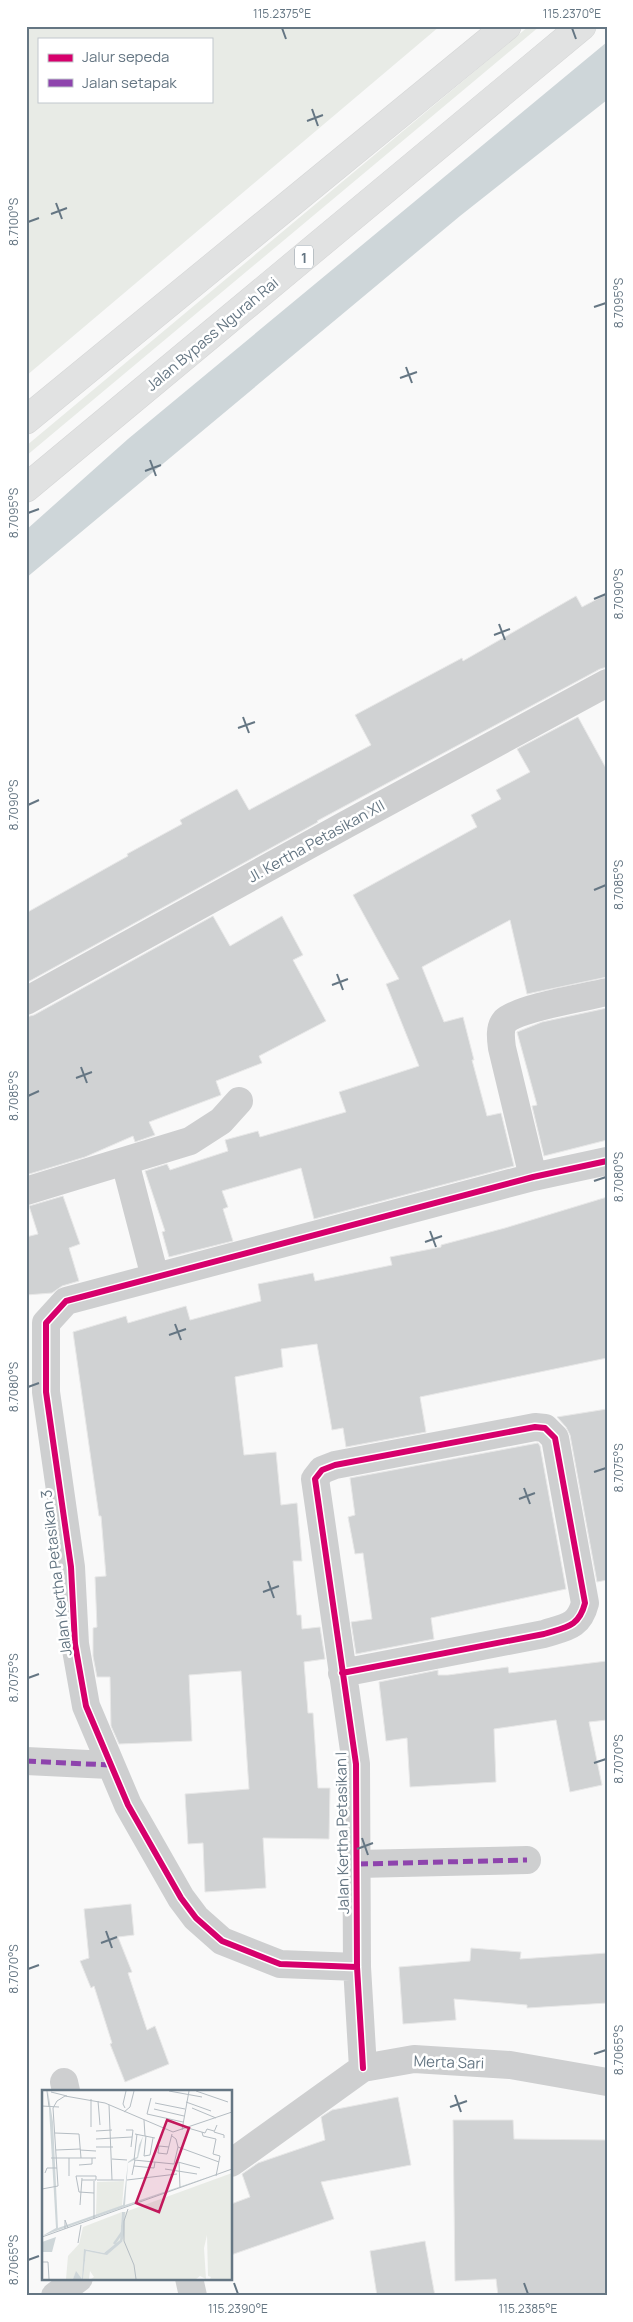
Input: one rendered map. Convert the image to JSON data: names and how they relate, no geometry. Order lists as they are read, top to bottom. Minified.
{"streets":{"highway":["1","Jalan Bypass Ngurah Rai"],"street":["Jl. Kertha Petasikan XII","Jalan Kertha Petasikan 3","Jalan Kertha Petasikan I","Merta Sari"]},"crossings":[["Jalan Kertha Petasikan 3","Jalan Kertha Petasikan I"],["Jalan Kertha Petasikan I","Merta Sari"]],"legend":["Jalur sepeda","Jalan setapak"],"coordinates":["115.2375°E","115.2370°E","8.7100°S","8.7095°S","8.7090°S","8.7085°S","8.7080°S","8.7075°S","8.7070°S","8.7065°S","115.2390°E","115.2385°E"]}
